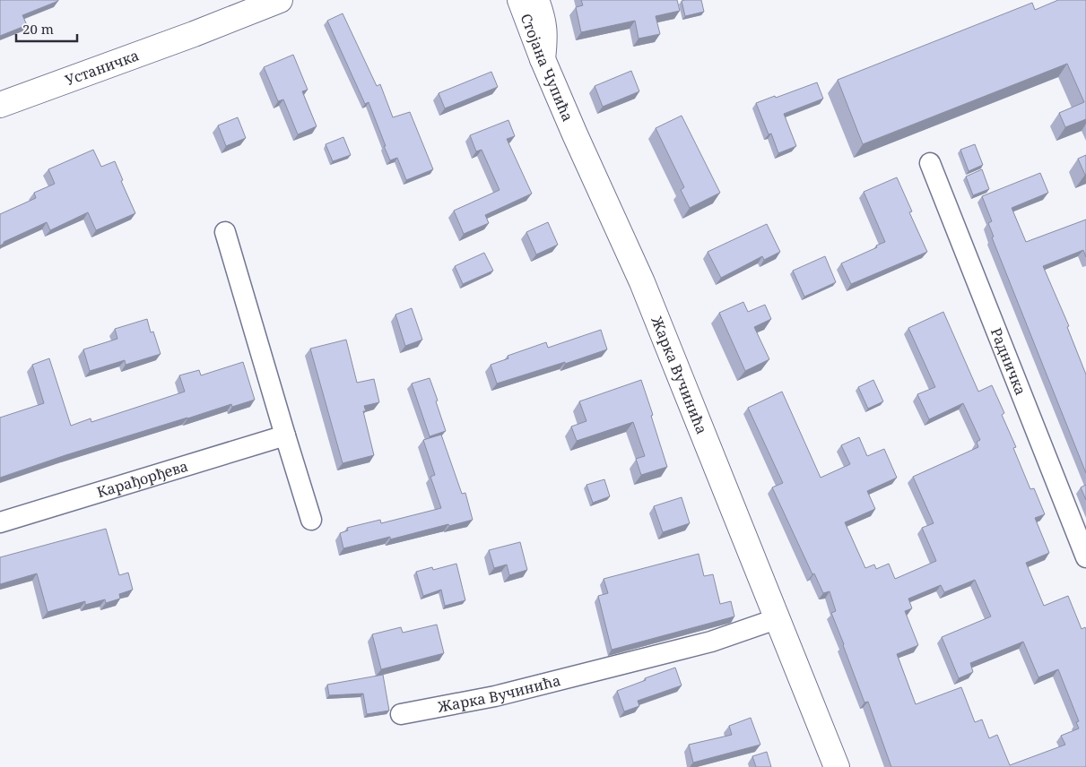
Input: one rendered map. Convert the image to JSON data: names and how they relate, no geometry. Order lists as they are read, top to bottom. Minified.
{"streets":{"street":["Устаничка","Стојана Чупића","Радничка","Жарка Вучинића","Карађорђева"]},"crossings":[["Стојана Чупића","Жарка Вучинића"]],"scale_bar":"20 m"}
